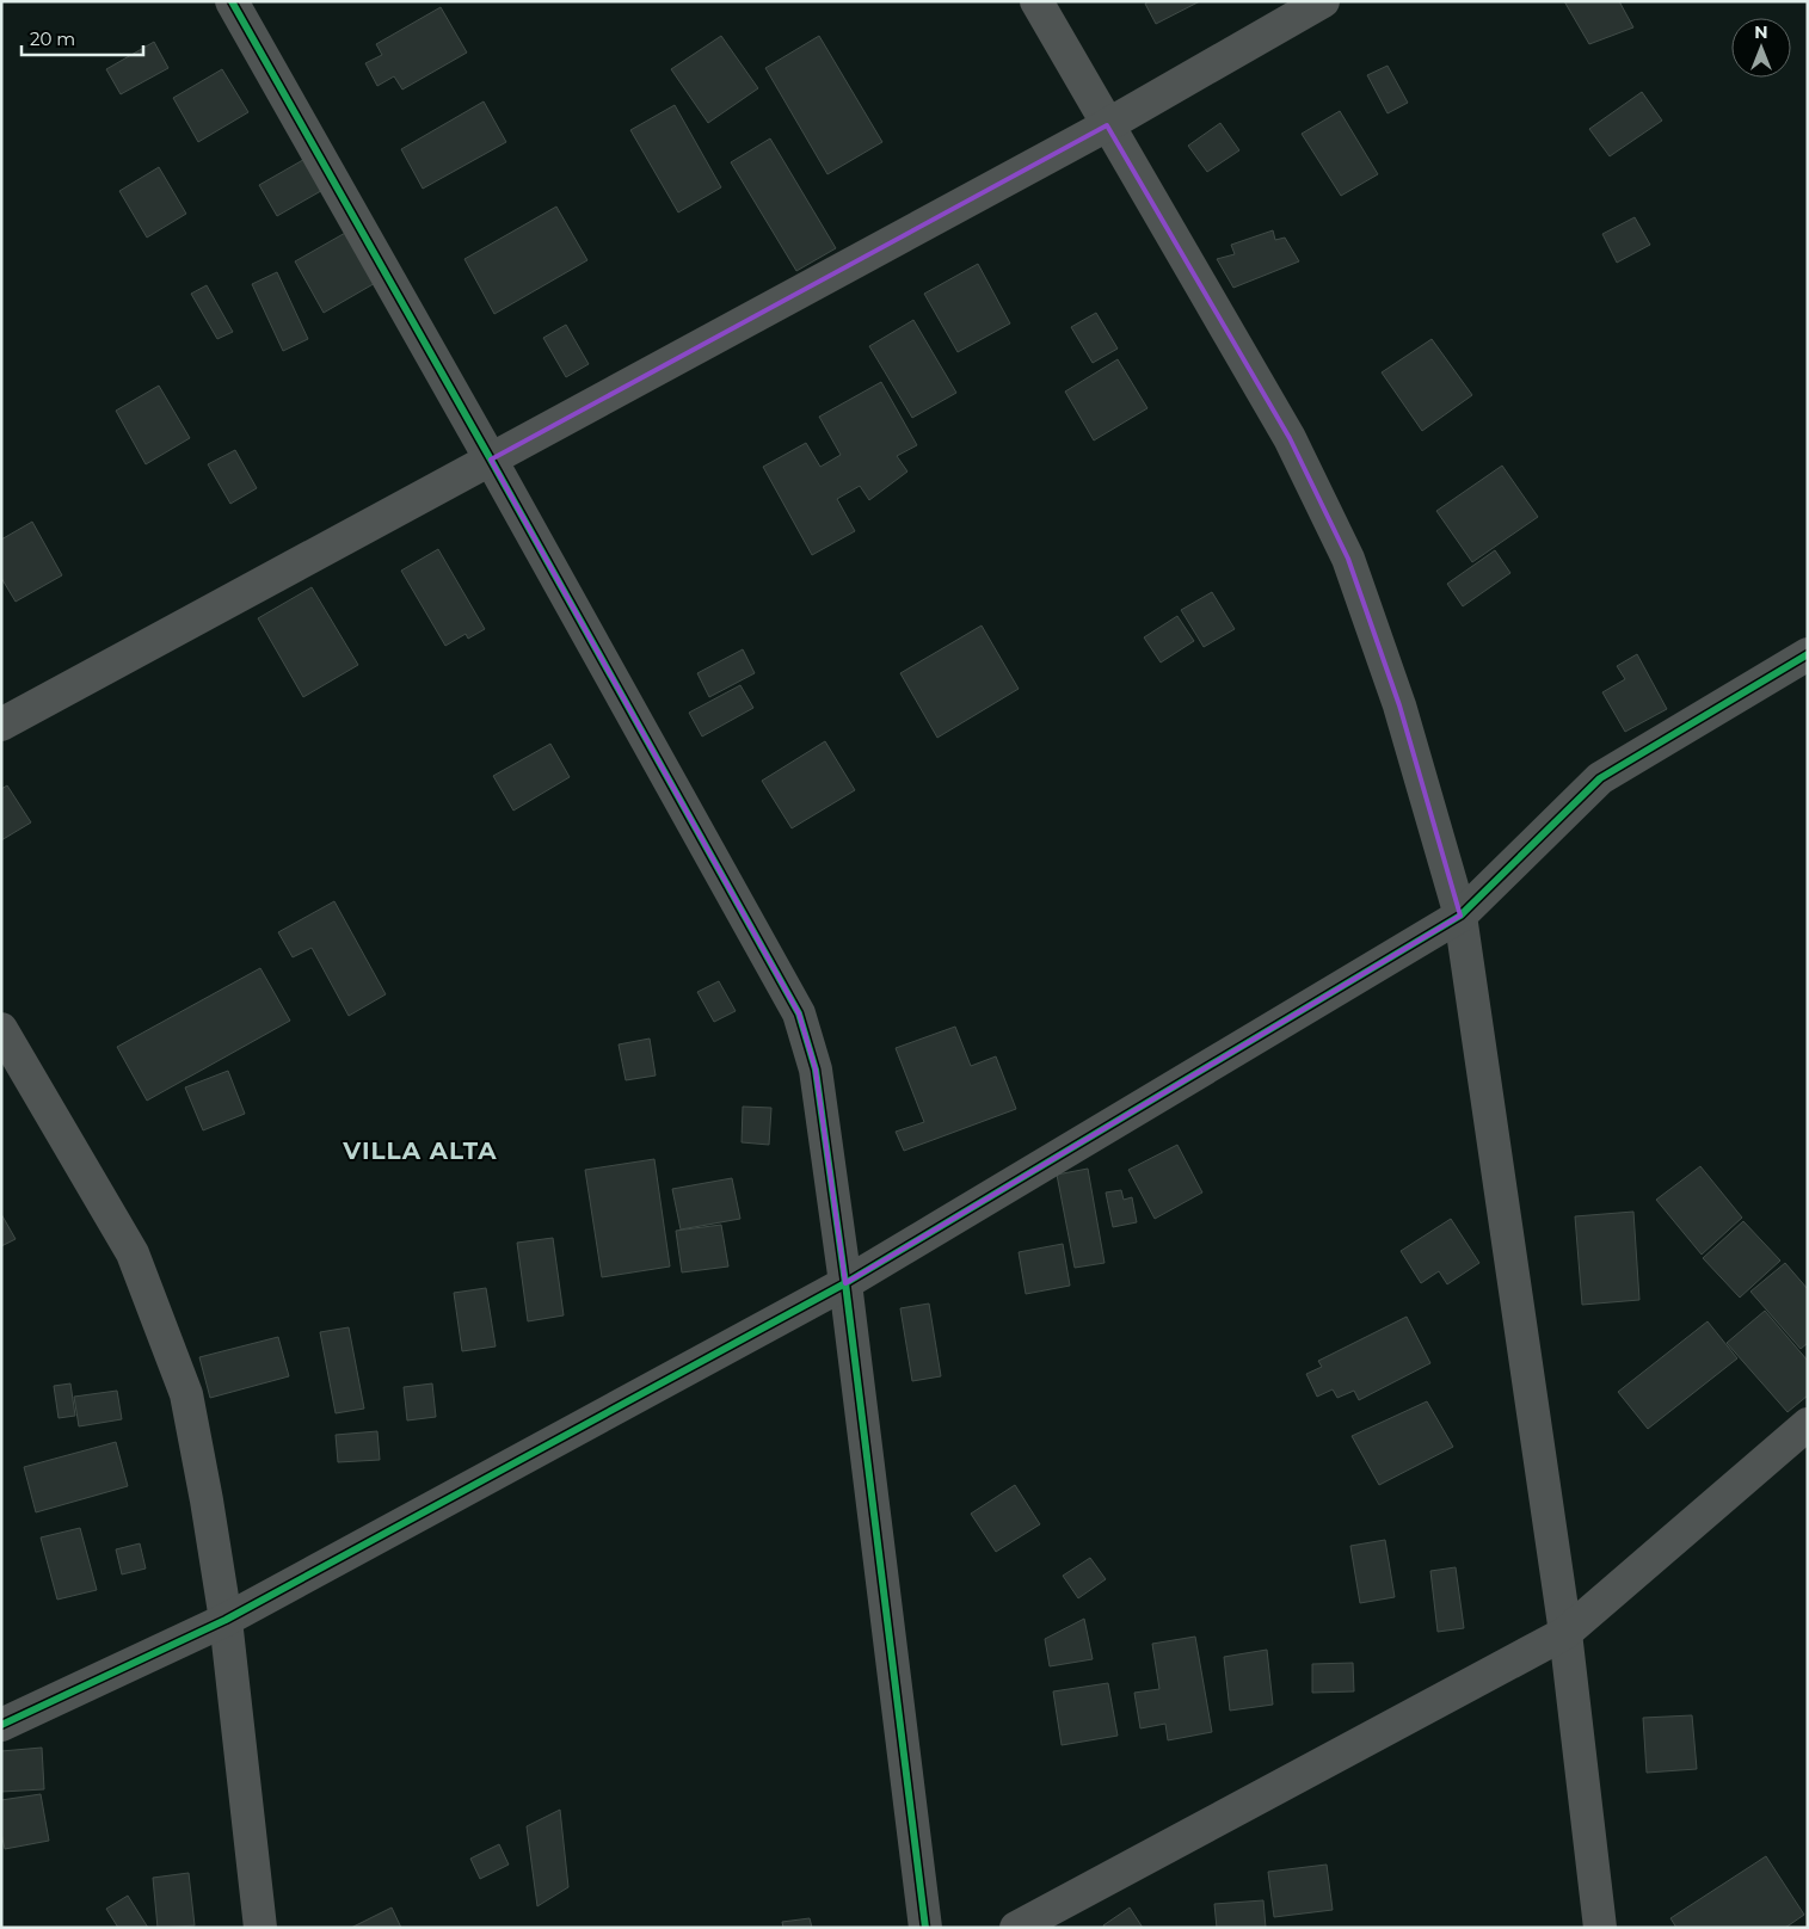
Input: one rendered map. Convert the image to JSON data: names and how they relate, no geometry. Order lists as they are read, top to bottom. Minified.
{"districts":["VILLA ALTA"],"scale_bar":"20 m","north":"top"}
